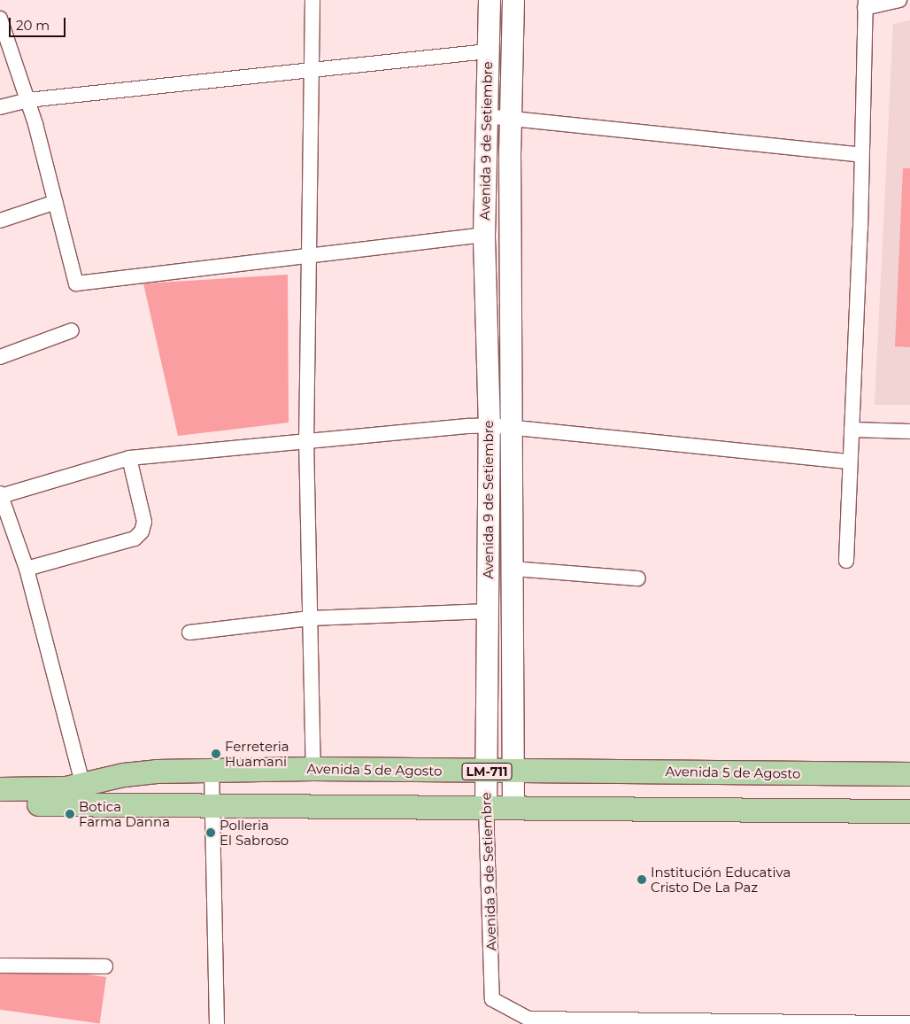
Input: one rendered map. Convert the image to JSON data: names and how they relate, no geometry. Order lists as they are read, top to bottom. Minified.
{"streets":{"main road":["Avenida 5 de Agosto","LM-711"],"street":["Avenida 9 de Setiembre"]},"crossings":[["Avenida 9 de Setiembre","Avenida 5 de Agosto"]],"places":["Ferreteria Huamani","Botica Farma Danna","Polleria El Sabroso","Institución Educativa Cristo De La Paz"],"scale_bar":"20 m"}
